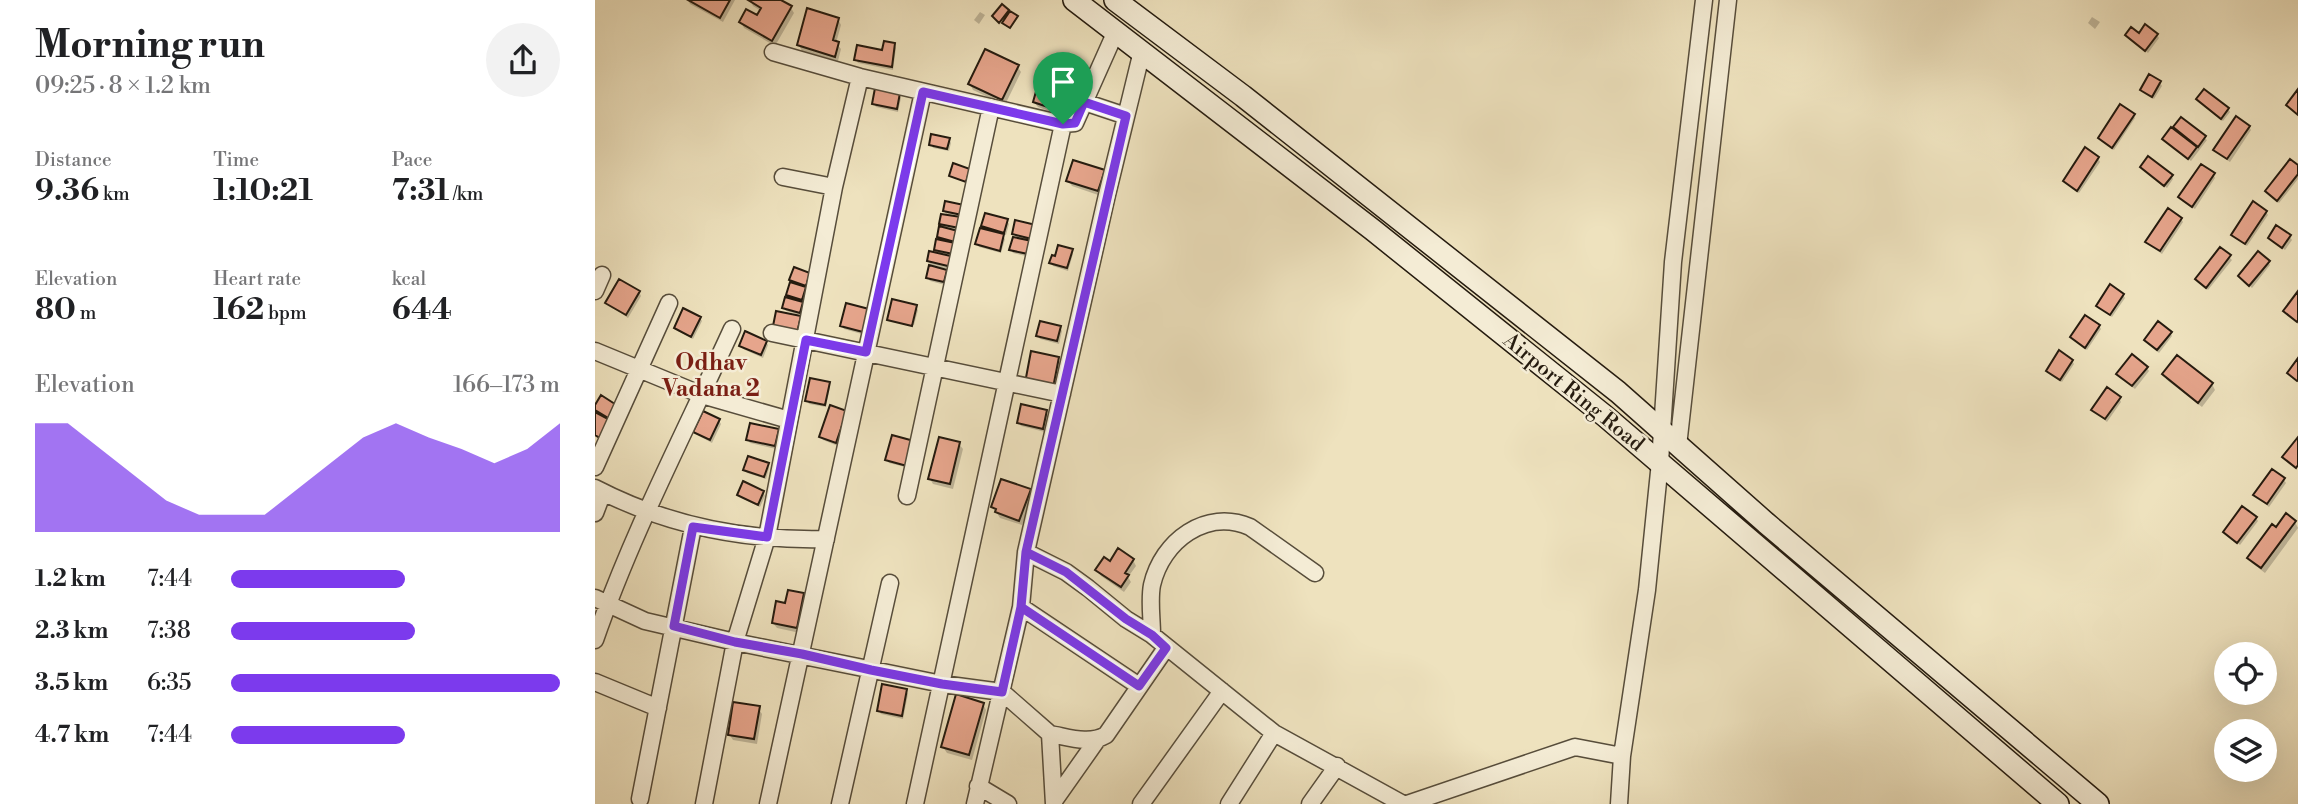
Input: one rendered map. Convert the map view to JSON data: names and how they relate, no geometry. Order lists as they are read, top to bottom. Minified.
{"streets":{"main road":["Airport Ring Road"]},"districts":["Odhav Vadana 2"],"page":{"heading":["Morning run","09:25 · 8 × 1.2 km"],"stats":[["Distance","9.36 km"],["Time","1:10:21"],["Pace","7:31 /km"],["Elevation","80 m"],["Heart rate","162 bpm"],["kcal","644"]],"chart":["Elevation","166–173 m"],"list":[{"name":"1.2 km","note":"7:44"},{"name":"2.3 km","note":"7:38"},{"name":"3.5 km","note":"6:35"},{"name":"4.7 km","note":"7:44"}]}}
